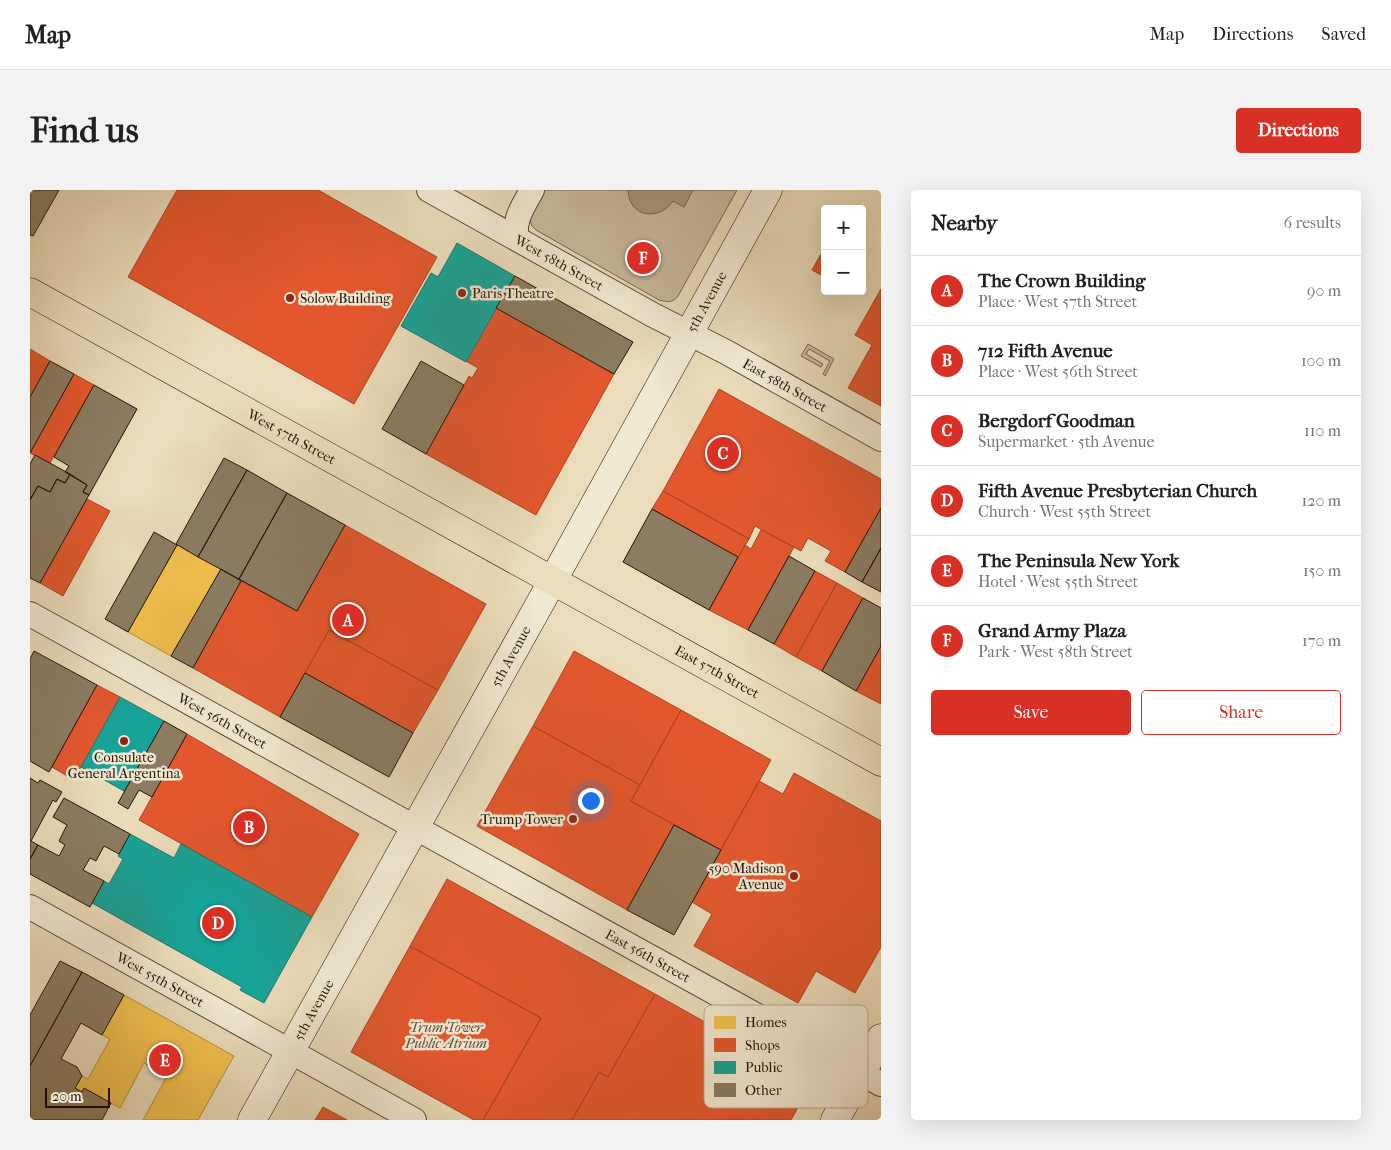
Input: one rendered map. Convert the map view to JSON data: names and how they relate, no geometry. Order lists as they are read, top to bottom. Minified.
{"streets":{"main road":["5th Avenue","West 57th Street","East 57th Street"],"street":["West 58th Street","East 58th Street","West 56th Street","East 56th Street","West 55th Street"]},"crossings":[["West 58th Street","5th Avenue"],["West 58th Street","East 58th Street"],["5th Avenue","East 58th Street"],["5th Avenue","West 57th Street"],["5th Avenue","East 57th Street"],["5th Avenue","West 56th Street"],["5th Avenue","East 56th Street"],["5th Avenue","West 55th Street"],["West 57th Street","East 57th Street"],["West 56th Street","East 56th Street"]],"parks":["Trum Tower Public Atrium"],"places":["Paris Theatre","Solow Building","Consulate General Argentina","Trump Tower","590 Madison Avenue"],"legend":["Homes","Shops","Public","Other"],"scale_bar":"20 m","page":{"header":"Map","nav":["Map","Directions","Saved"],"buttons":["Directions",["Save","Share"]],"title":"Find us","heading":["Nearby","6 results"],"map_buttons":["+","−"],"pins":["F","C","A","B","D","E"],"list":[{"mark":"A","name":"The Crown Building","note":"Place · West 57th Street","value":"90 m"},{"mark":"B","name":"712 Fifth Avenue","note":"Place · West 56th Street","value":"100 m"},{"mark":"C","name":"Bergdorf Goodman","note":"Supermarket · 5th Avenue","value":"110 m"},{"mark":"D","name":"Fifth Avenue Presbyterian Church","note":"Church · West 55th Street","value":"120 m"},{"mark":"E","name":"The Peninsula New York","note":"Hotel · West 55th Street","value":"150 m"},{"mark":"F","name":"Grand Army Plaza","note":"Park · West 58th Street","value":"170 m"}],"scale":"20 m"}}
